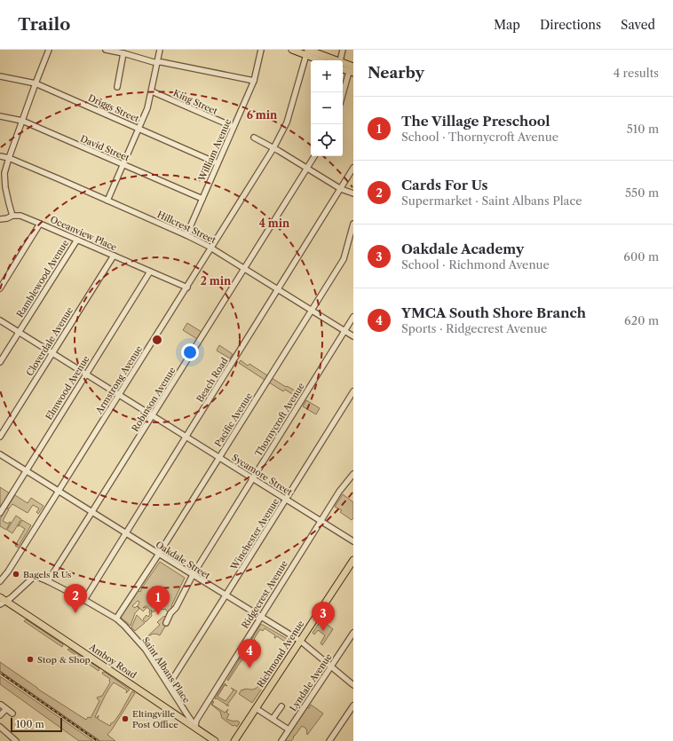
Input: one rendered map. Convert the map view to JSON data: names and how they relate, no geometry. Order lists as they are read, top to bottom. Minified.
{"streets":{"main road":["Richmond Avenue","Amboy Road"],"street":["King Street","Driggs Street","David Street","William Avenue","Hillcrest Street","Oceanview Place","Ramblewood Avenue","Cloverdale Avenue","Armstrong Avenue","Beach Road","Elmwood Avenue","Robinson Avenue","Pacific Avenue","Thornycroft Avenue","Sycamore Street","Winchester Avenue","Oakdale Street","Ridgecrest Avenue","Saint Albans Place","Lyndale Avenue"]},"crossings":[["King Street","William Avenue"],["Driggs Street","William Avenue"],["David Street","William Avenue"],["William Avenue","Hillcrest Street"],["Hillcrest Street","Armstrong Avenue"],["Hillcrest Street","Beach Road"],["Hillcrest Street","Robinson Avenue"],["Hillcrest Street","Pacific Avenue"],["Hillcrest Street","Thornycroft Avenue"],["Oceanview Place","Ramblewood Avenue"],["Oceanview Place","Cloverdale Avenue"],["Oceanview Place","Armstrong Avenue"],["Oceanview Place","Elmwood Avenue"],["Ramblewood Avenue","Sycamore Street"],["Cloverdale Avenue","Sycamore Street"],["Armstrong Avenue","Sycamore Street"],["Armstrong Avenue","Oakdale Street"],["Beach Road","Sycamore Street"],["Beach Road","Oakdale Street"],["Beach Road","Saint Albans Place"],["Elmwood Avenue","Sycamore Street"],["Elmwood Avenue","Oakdale Street"],["Robinson Avenue","Sycamore Street"],["Robinson Avenue","Oakdale Street"],["Robinson Avenue","Saint Albans Place"],["Pacific Avenue","Sycamore Street"],["Pacific Avenue","Oakdale Street"],["Pacific Avenue","Saint Albans Place"],["Thornycroft Avenue","Sycamore Street"],["Thornycroft Avenue","Oakdale Street"],["Sycamore Street","Winchester Avenue"],["Sycamore Street","Ridgecrest Avenue"],["Winchester Avenue","Oakdale Street"],["Winchester Avenue","Saint Albans Place"],["Oakdale Street","Ridgecrest Avenue"],["Oakdale Street","Richmond Avenue"],["Oakdale Street","Lyndale Avenue"],["Ridgecrest Avenue","Amboy Road"],["Ridgecrest Avenue","Saint Albans Place"],["Amboy Road","Saint Albans Place"]],"places":["Bagels R Us","Stop & Shop","Eltingville Post Office"],"scale_bar":"100 m","page":{"header":"Trailo","nav":["Map","Directions","Saved"],"heading":["Nearby","4 results"],"map_buttons":["+","−"],"list":[{"mark":"1","name":"The Village Preschool","note":"School · Thornycroft Avenue","value":"510 m"},{"mark":"2","name":"Cards For Us","note":"Supermarket · Saint Albans Place","value":"550 m"},{"mark":"3","name":"Oakdale Academy","note":"School · Richmond Avenue","value":"600 m"},{"mark":"4","name":"YMCA South Shore Branch","note":"Sports · Ridgecrest Avenue","value":"620 m"}],"pins":["2","1","3","4"],"scale":"100 m"},"rings":["6 min","4 min","2 min"]}
